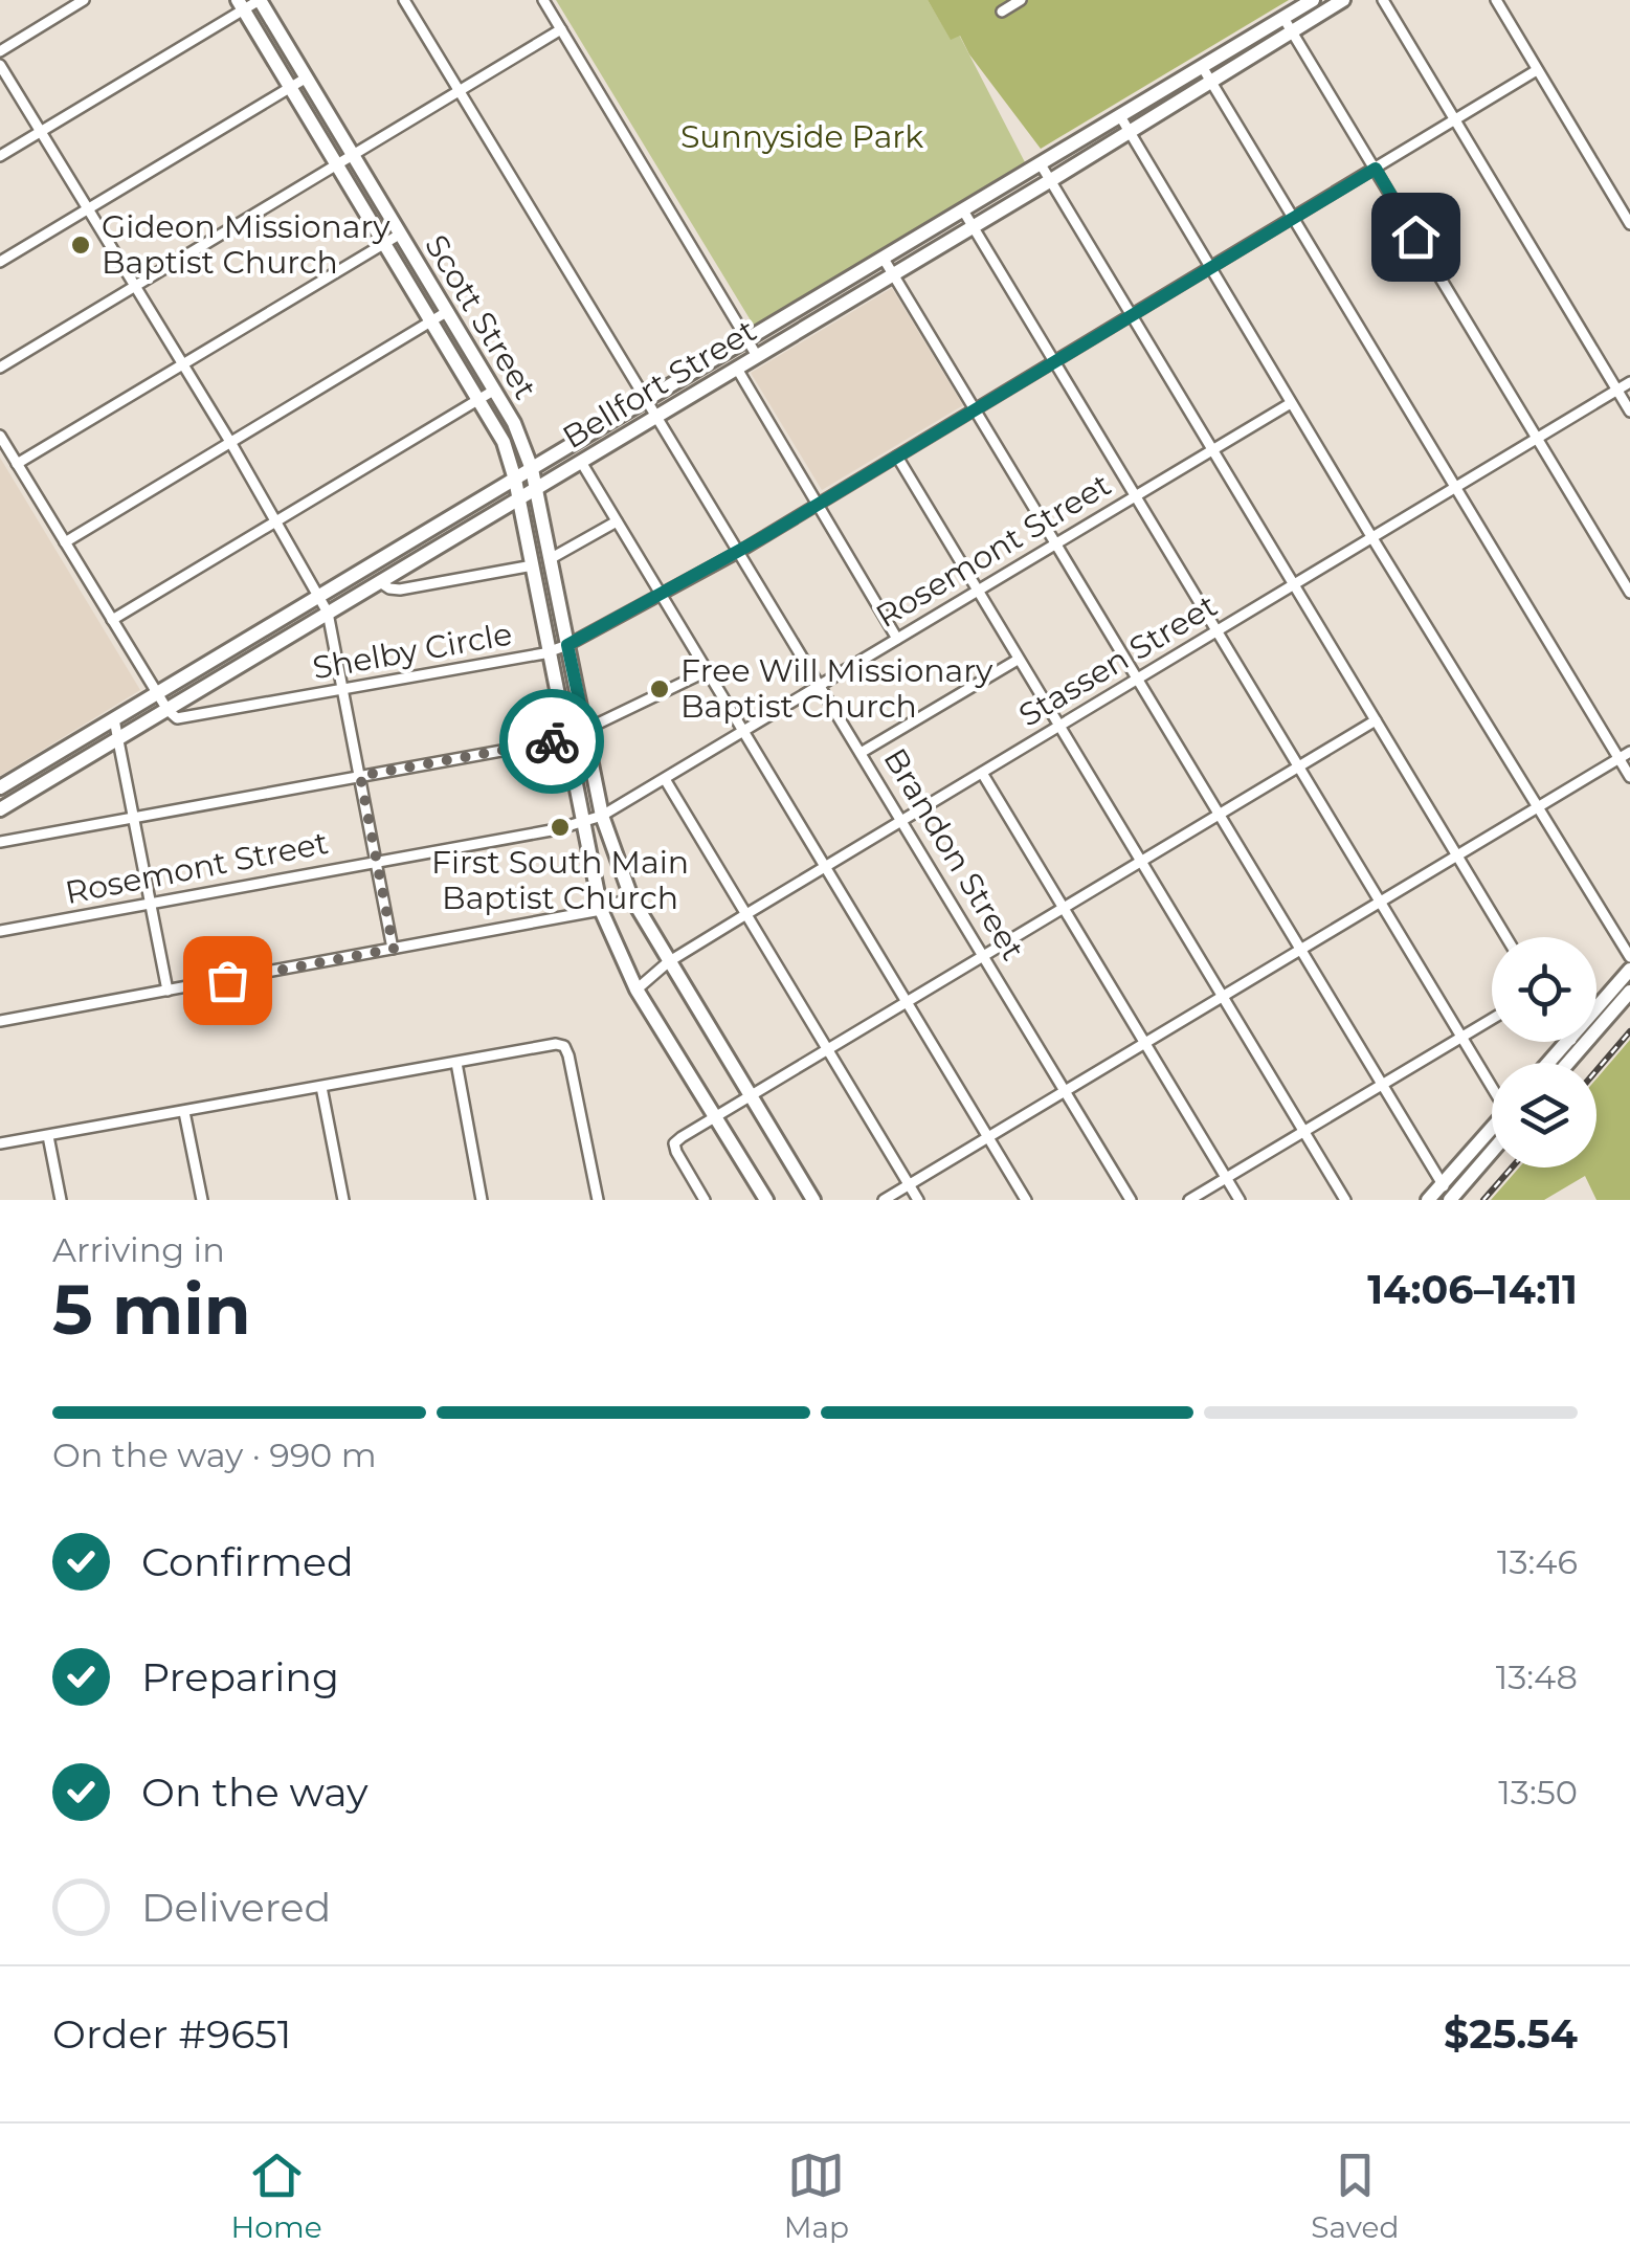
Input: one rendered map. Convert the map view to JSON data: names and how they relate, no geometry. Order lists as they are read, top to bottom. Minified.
{"streets":{"main road":["Scott Street","Bellfort Street"],"street":["Rosemont Street","Shelby Circle","Stassen Street","Brandon Street"]},"crossings":[["Scott Street","Bellfort Street"],["Scott Street","Rosemont Street"],["Scott Street","Shelby Circle"],["Scott Street","Stassen Street"],["Bellfort Street","Shelby Circle"],["Bellfort Street","Brandon Street"],["Rosemont Street","Brandon Street"],["Shelby Circle","Brandon Street"],["Stassen Street","Brandon Street"]],"parks":["Sunnyside Park"],"places":["Gideon Missionary Baptist Church","Free Will Missionary Baptist Church","First South Main Baptist Church"],"page":{"heading":["5 min","Arriving in","14:06–14:11"],"panel":["Order #9651","$25.54"],"bar":"On the way · 990 m","list":[["Confirmed","13:46"],["Preparing","13:48"],["On the way","13:50"],"Delivered"],"tabs":["Home","Map","Saved"]}}
